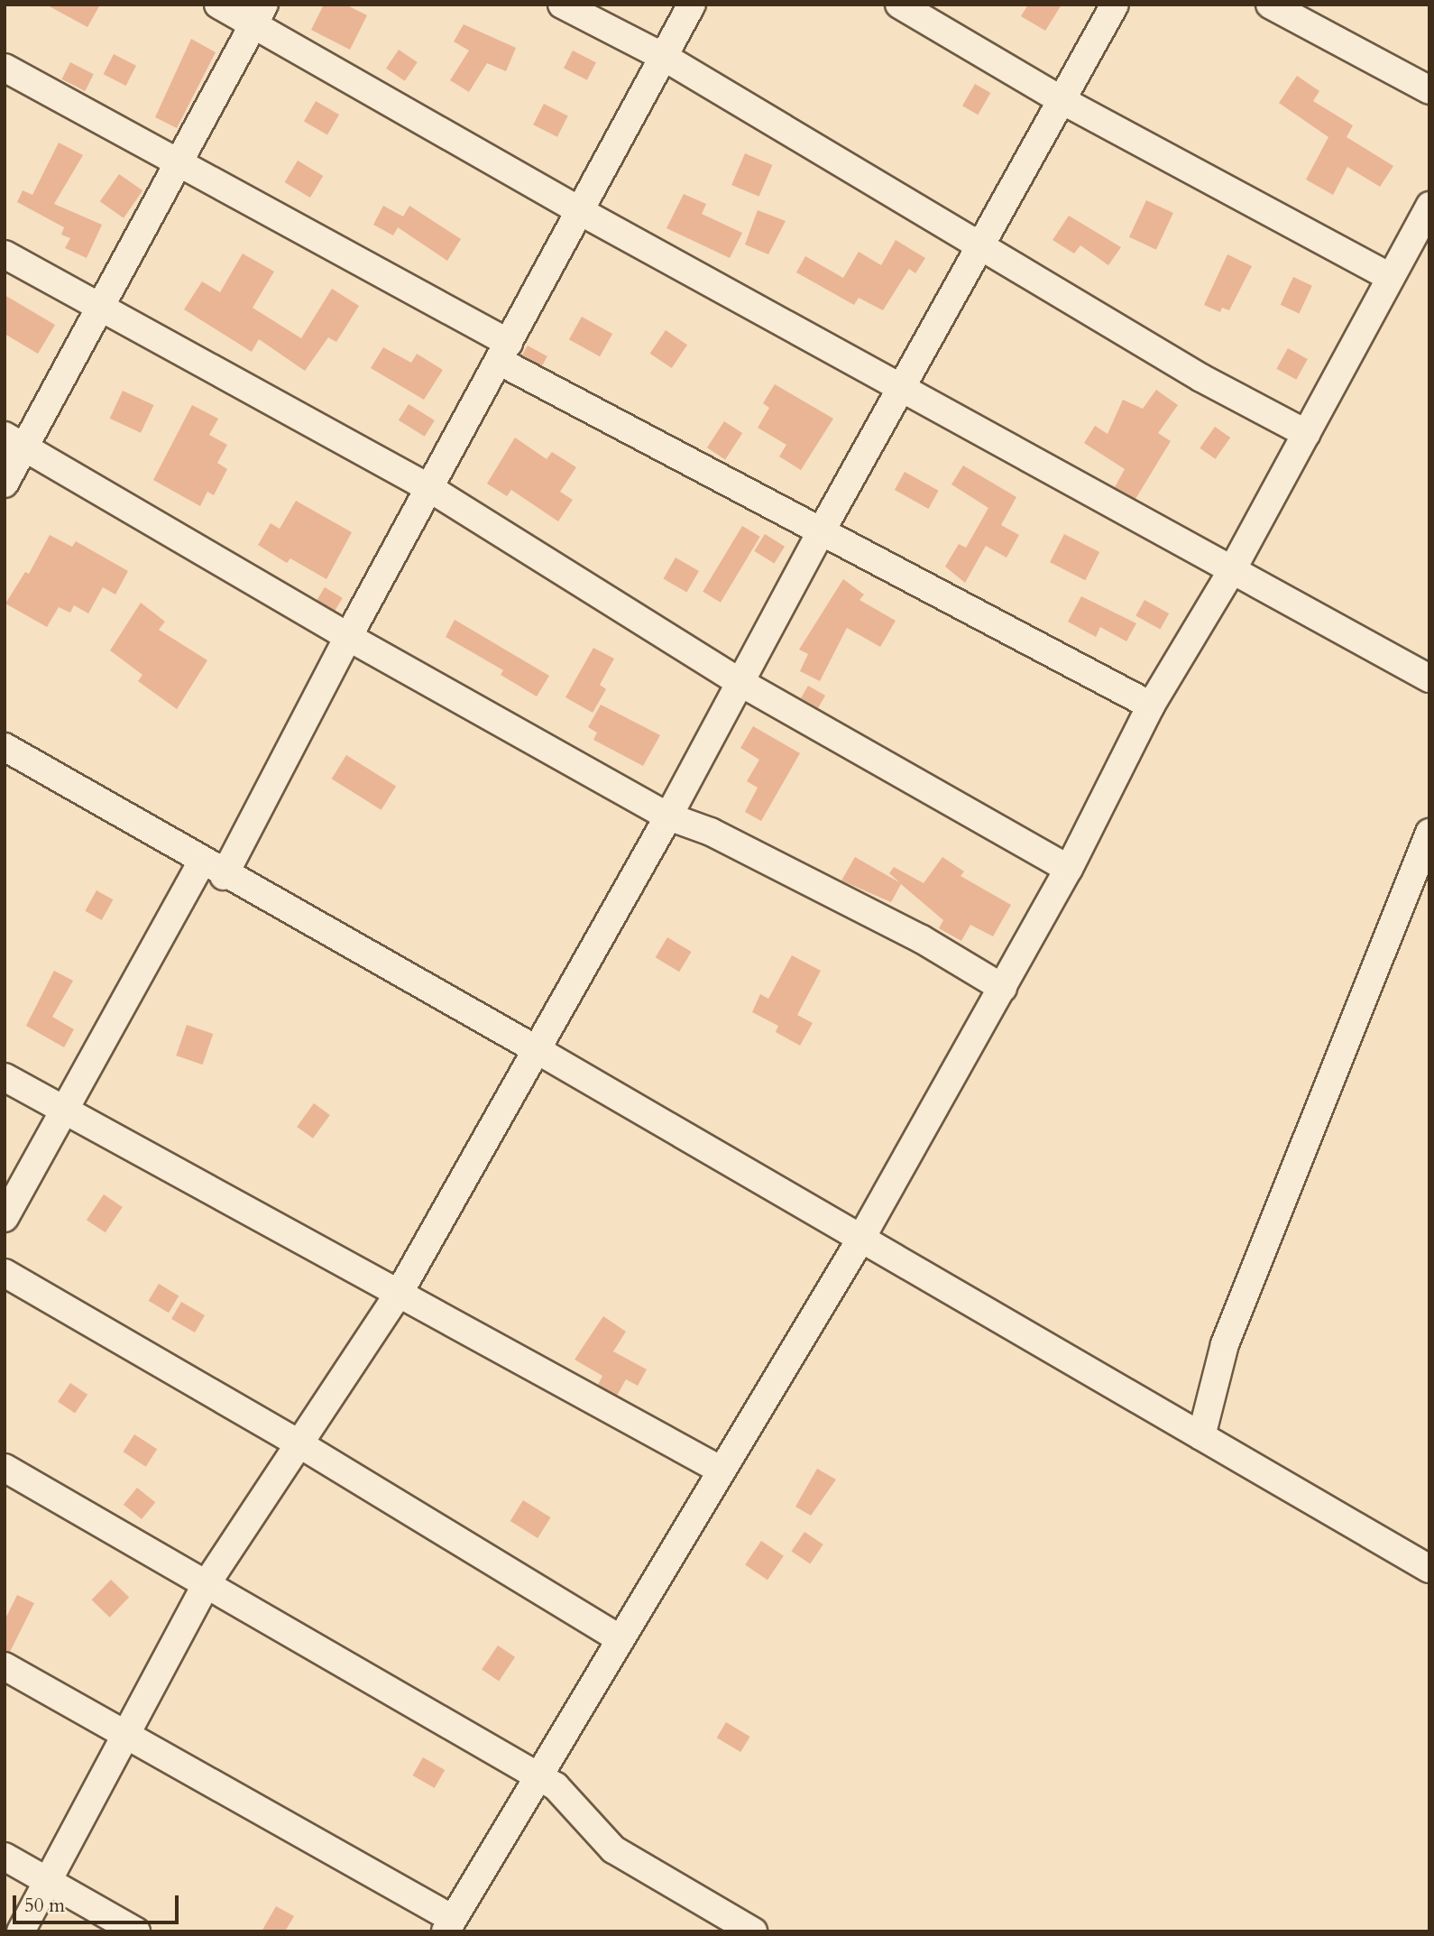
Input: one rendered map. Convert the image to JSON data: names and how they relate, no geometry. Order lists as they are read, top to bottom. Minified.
{"scale_bar":"50 m"}
